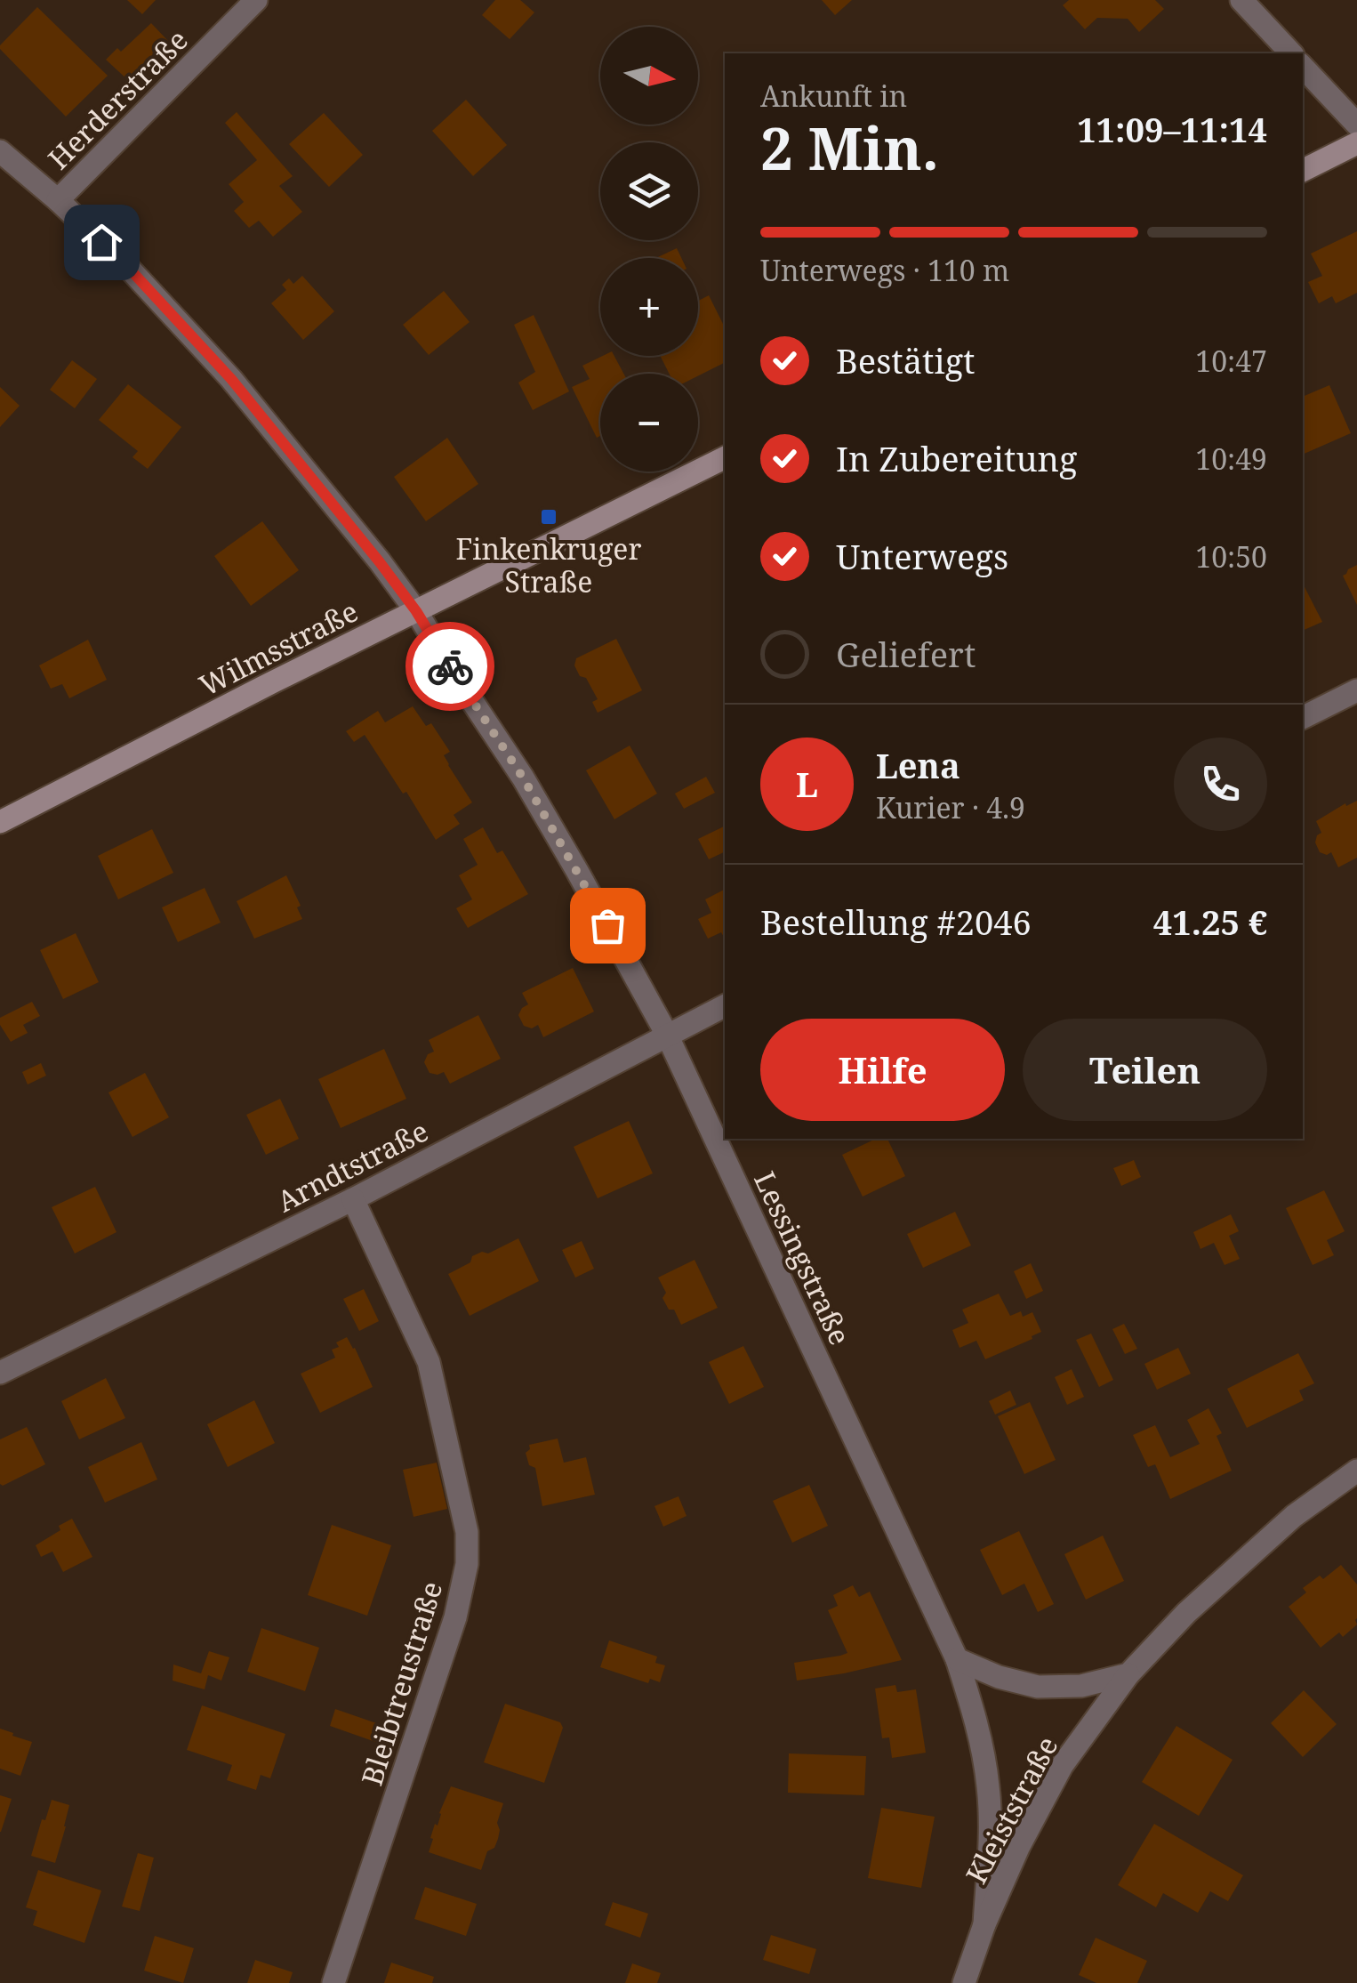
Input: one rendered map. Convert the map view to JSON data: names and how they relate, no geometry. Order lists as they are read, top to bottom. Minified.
{"streets":{"street":["Herderstraße","Wilmsstraße","Arndtstraße","Lessingstraße","Bleibtreustraße","Kleiststraße"]},"crossings":[["Wilmsstraße","Lessingstraße"],["Arndtstraße","Lessingstraße"],["Arndtstraße","Bleibtreustraße"],["Lessingstraße","Kleiststraße"]],"places":{"transit":["Finkenkruger Straße"]},"north":"right","page":{"map_buttons":["+","−"],"heading":["2 Min.","Ankunft in","11:09–11:14"],"panel":["Lena","Kurier · 4.9","Bestellung #2046","41.25 €"],"bar":"Unterwegs · 110 m","list":[["Bestätigt","10:47"],["In Zubereitung","10:49"],["Unterwegs","10:50"],"Geliefert"],"round":"L","buttons":["Hilfe","Teilen"]}}
